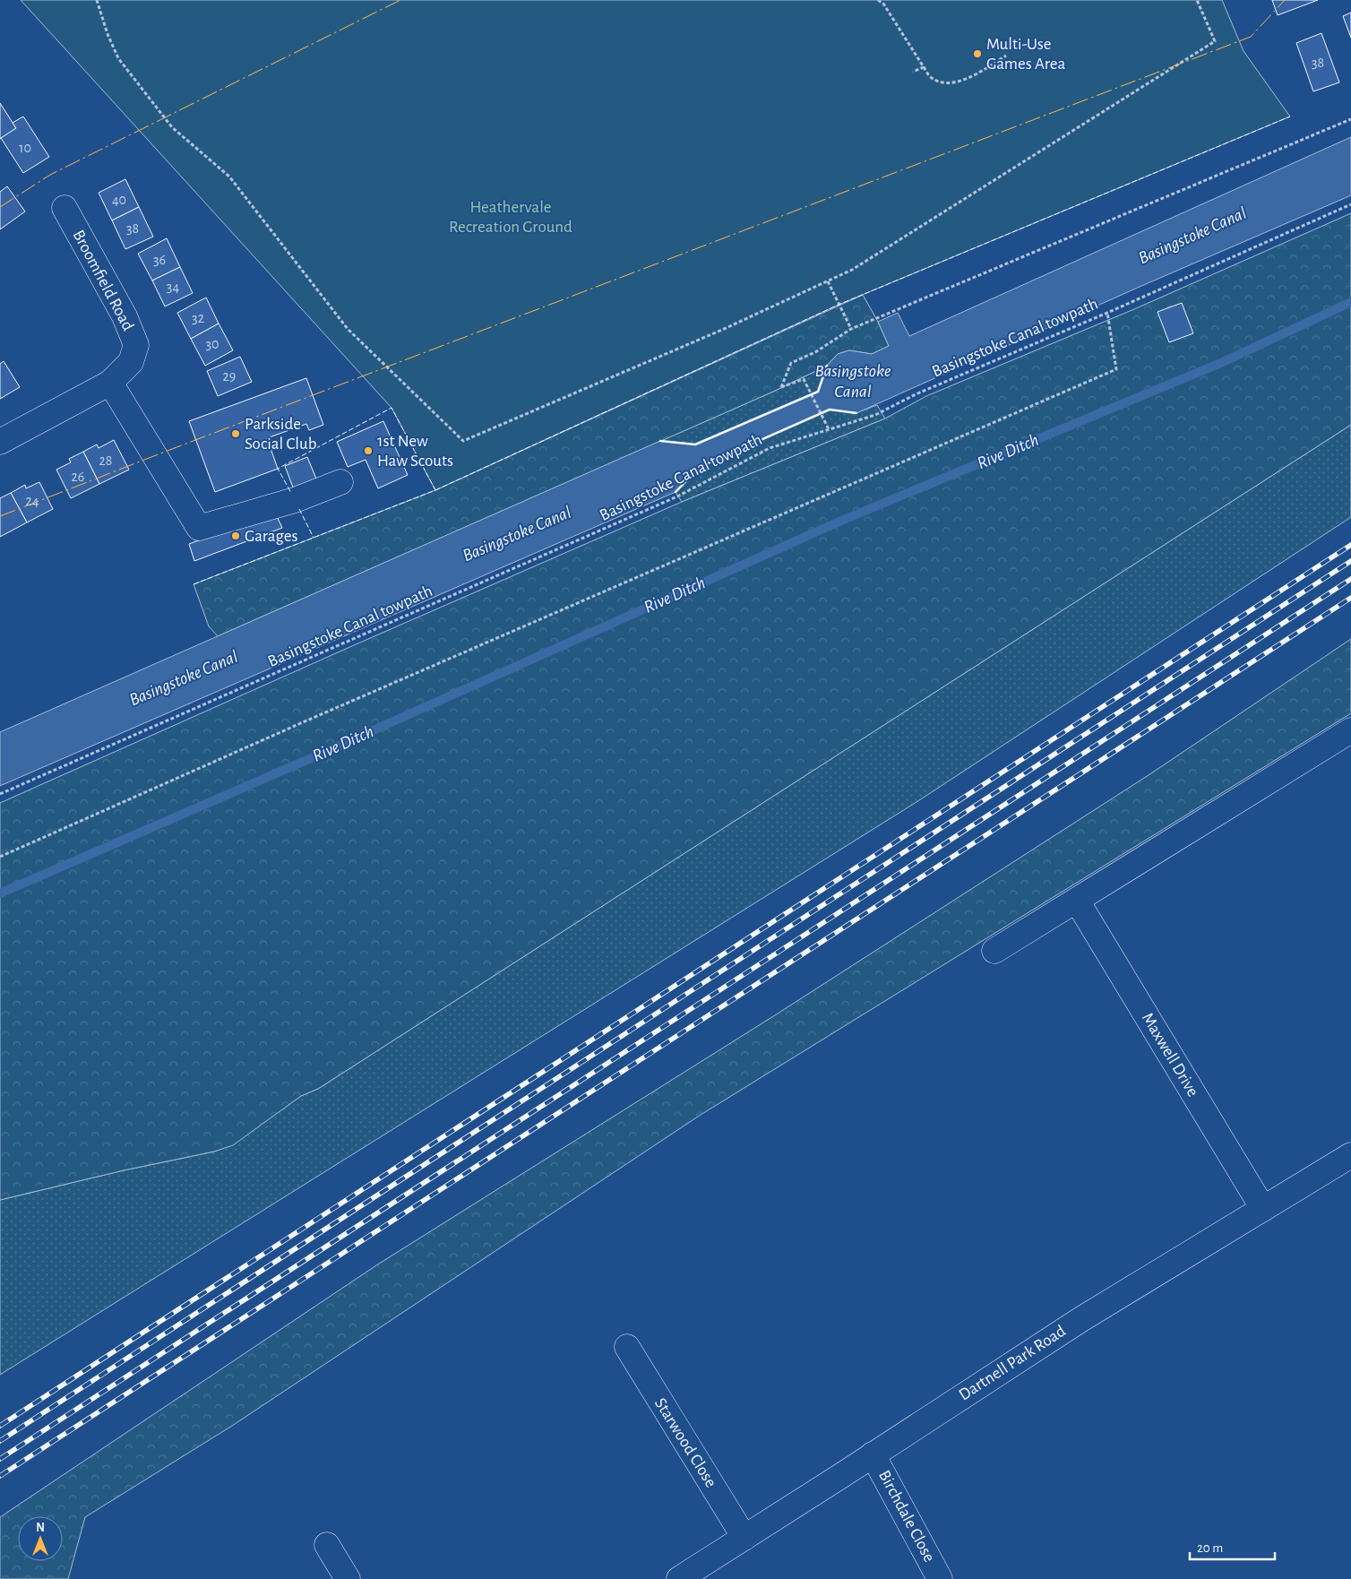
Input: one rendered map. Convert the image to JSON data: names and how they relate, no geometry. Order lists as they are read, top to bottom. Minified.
{"streets":{"street":["Broomfield Road","Maxwell Drive","Dartnell Park Road","Starwood Close","Birchdale Close"],"path":["Basingstoke Canal towpath"]},"crossings":[["Maxwell Drive","Dartnell Park Road"],["Dartnell Park Road","Starwood Close"],["Dartnell Park Road","Birchdale Close"]],"water":["Basingstoke Canal","Rive Ditch"],"parks":["Heathervale Recreation Ground"],"places":["Multi-Use Games Area","Parkside Social Club","1st New Haw Scouts","Garages"],"house_numbers":["38","10","40","38","36","34","32","30","29","28","26","24"],"scale_bar":"20 m","north":"top"}
